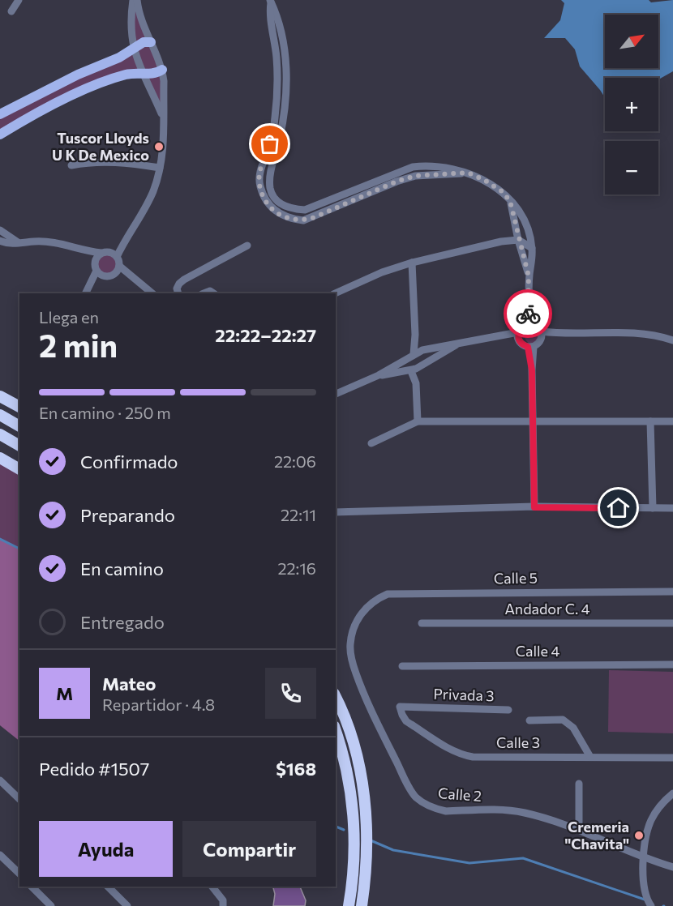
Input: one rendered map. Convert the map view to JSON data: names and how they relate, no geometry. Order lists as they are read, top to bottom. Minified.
{"streets":{"street":["Calle 5","Andador C. 4","Calle 4","Privada 3","Calle 3","Calle 2"]},"crossings":[["Calle 5","Calle 2"],["Privada 3","Calle 3"]],"places":["Tuscor Lloyds U K De Mexico","Cremeria \"Chavita\""],"north":"top right","page":{"map_buttons":["+","−"],"heading":["2 min","Llega en","22:22–22:27"],"panel":["Mateo","Repartidor · 4.8","Pedido #1507","$168"],"bar":"En camino · 250 m","list":[["Confirmado","22:06"],["Preparando","22:11"],["En camino","22:16"],"Entregado"],"round":"M","buttons":["Ayuda","Compartir"]}}
